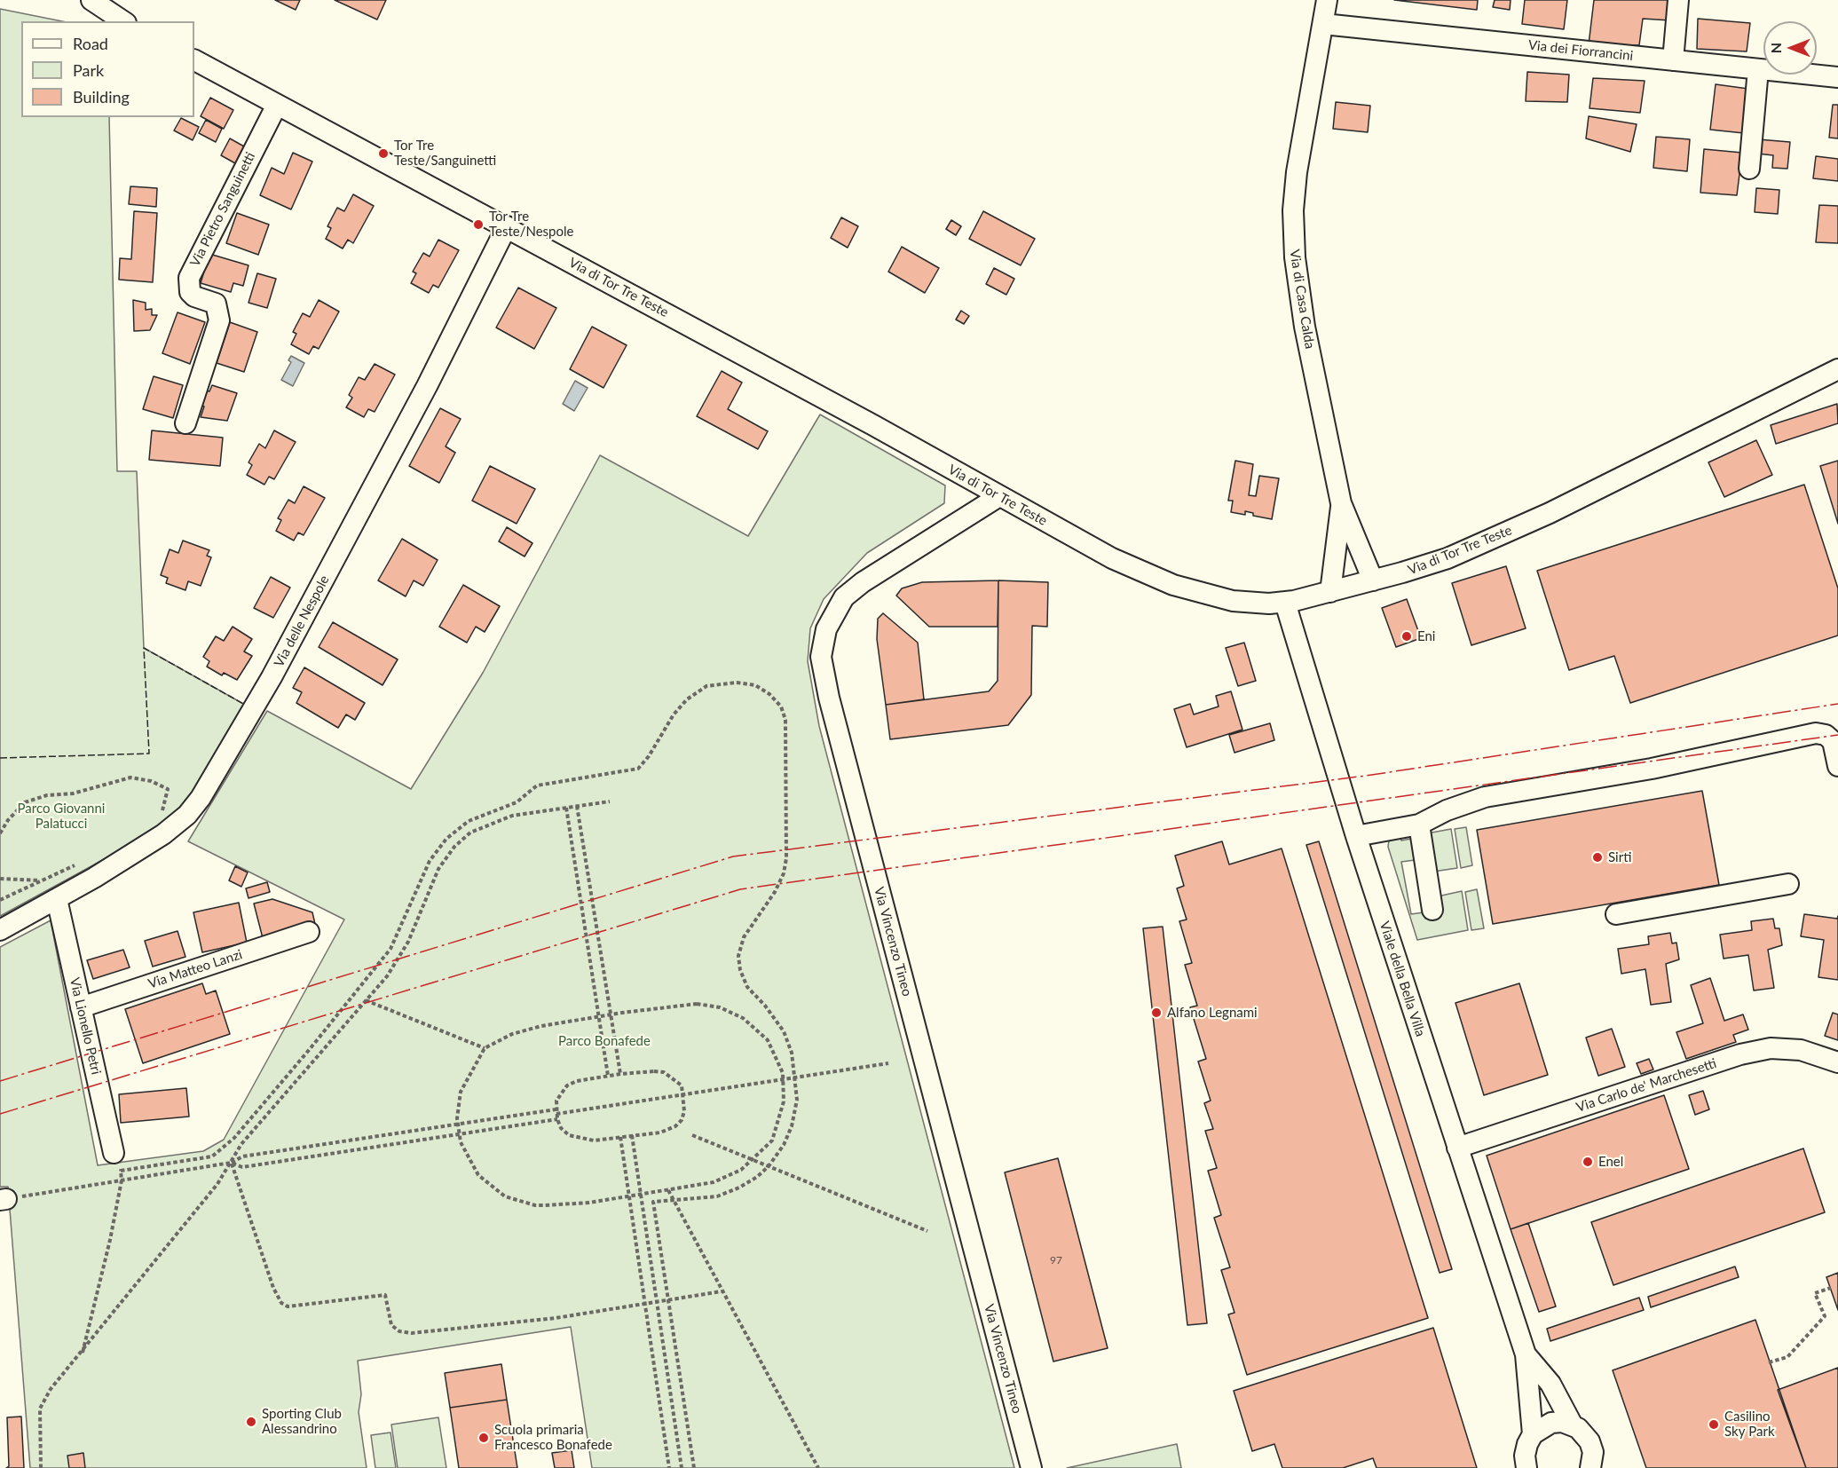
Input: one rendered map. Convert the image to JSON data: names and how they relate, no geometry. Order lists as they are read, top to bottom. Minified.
{"streets":{"street":["Via dei Fiorrancini","Via Pietro Sanguinetti","Via di Tor Tre Teste","Via di Casa Calda","Via delle Nespole","Via Vincenzo Tineo","Via Matteo Lanzi","Viale della Bella Villa","Via Lionello Petri","Via Carlo de' Marchesetti"]},"crossings":[["Via dei Fiorrancini","Via di Casa Calda"],["Via Pietro Sanguinetti","Via di Tor Tre Teste"],["Via di Tor Tre Teste","Via di Casa Calda"],["Via di Tor Tre Teste","Via delle Nespole"],["Via di Tor Tre Teste","Via Vincenzo Tineo"],["Via di Tor Tre Teste","Viale della Bella Villa"],["Via delle Nespole","Via Lionello Petri"],["Via Matteo Lanzi","Via Lionello Petri"],["Viale della Bella Villa","Via Carlo de' Marchesetti"]],"parks":["Parco Giovanni Palatucci","Parco Bonafede"],"places":["Tor Tre Teste/Sanguinetti","Tor Tre Teste/Nespole","Eni","Sirti","Alfano Legnami","Enel","Sporting Club Alessandrino","Casilino Sky Park","Scuola primaria Francesco Bonafede"],"house_numbers":["97"],"legend":["Road","Park","Building"],"north":"left"}
